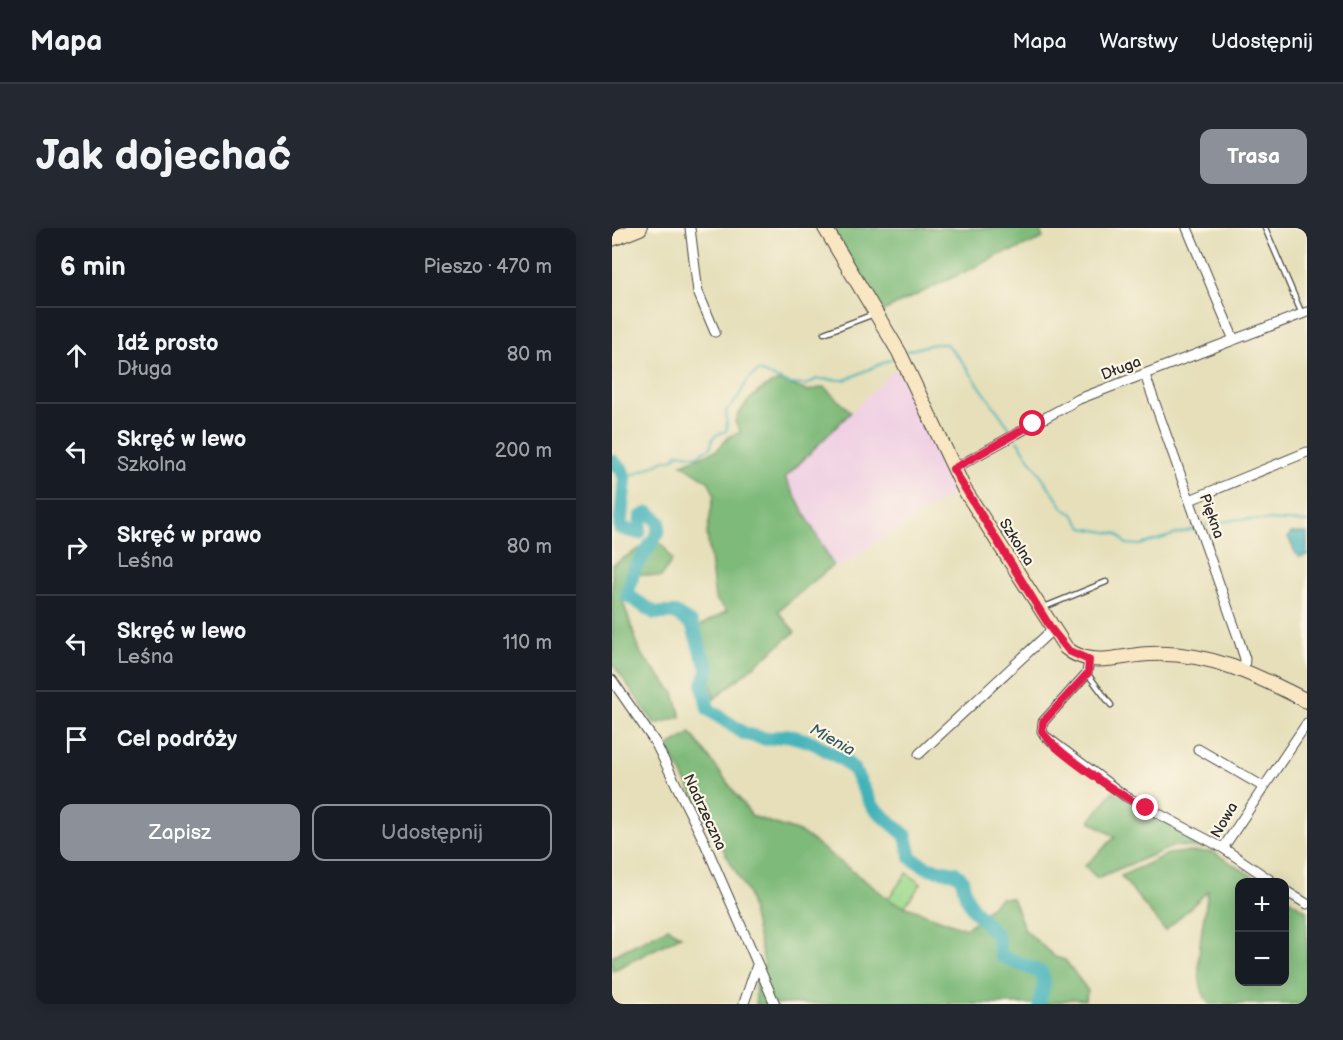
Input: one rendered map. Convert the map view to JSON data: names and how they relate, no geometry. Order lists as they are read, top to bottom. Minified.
{"streets":{"street":["Długa","Piękna","Szkolna","Nadrzeczna","Nowa"]},"crossings":[["Długa","Piękna"],["Długa","Szkolna"]],"water":["Mienia"],"page":{"header":"Mapa","nav":["Mapa","Warstwy","Udostępnij"],"buttons":["Trasa",["Zapisz","Udostępnij"]],"title":"Jak dojechać","heading":["6 min","Pieszo · 470 m"],"list":[["Idź prosto","Długa","80 m"],["Skręć w lewo","Szkolna","200 m"],["Skręć w prawo","Leśna","80 m"],["Skręć w lewo","Leśna","110 m"],"Cel podróży"],"map_buttons":["+","−"]}}
